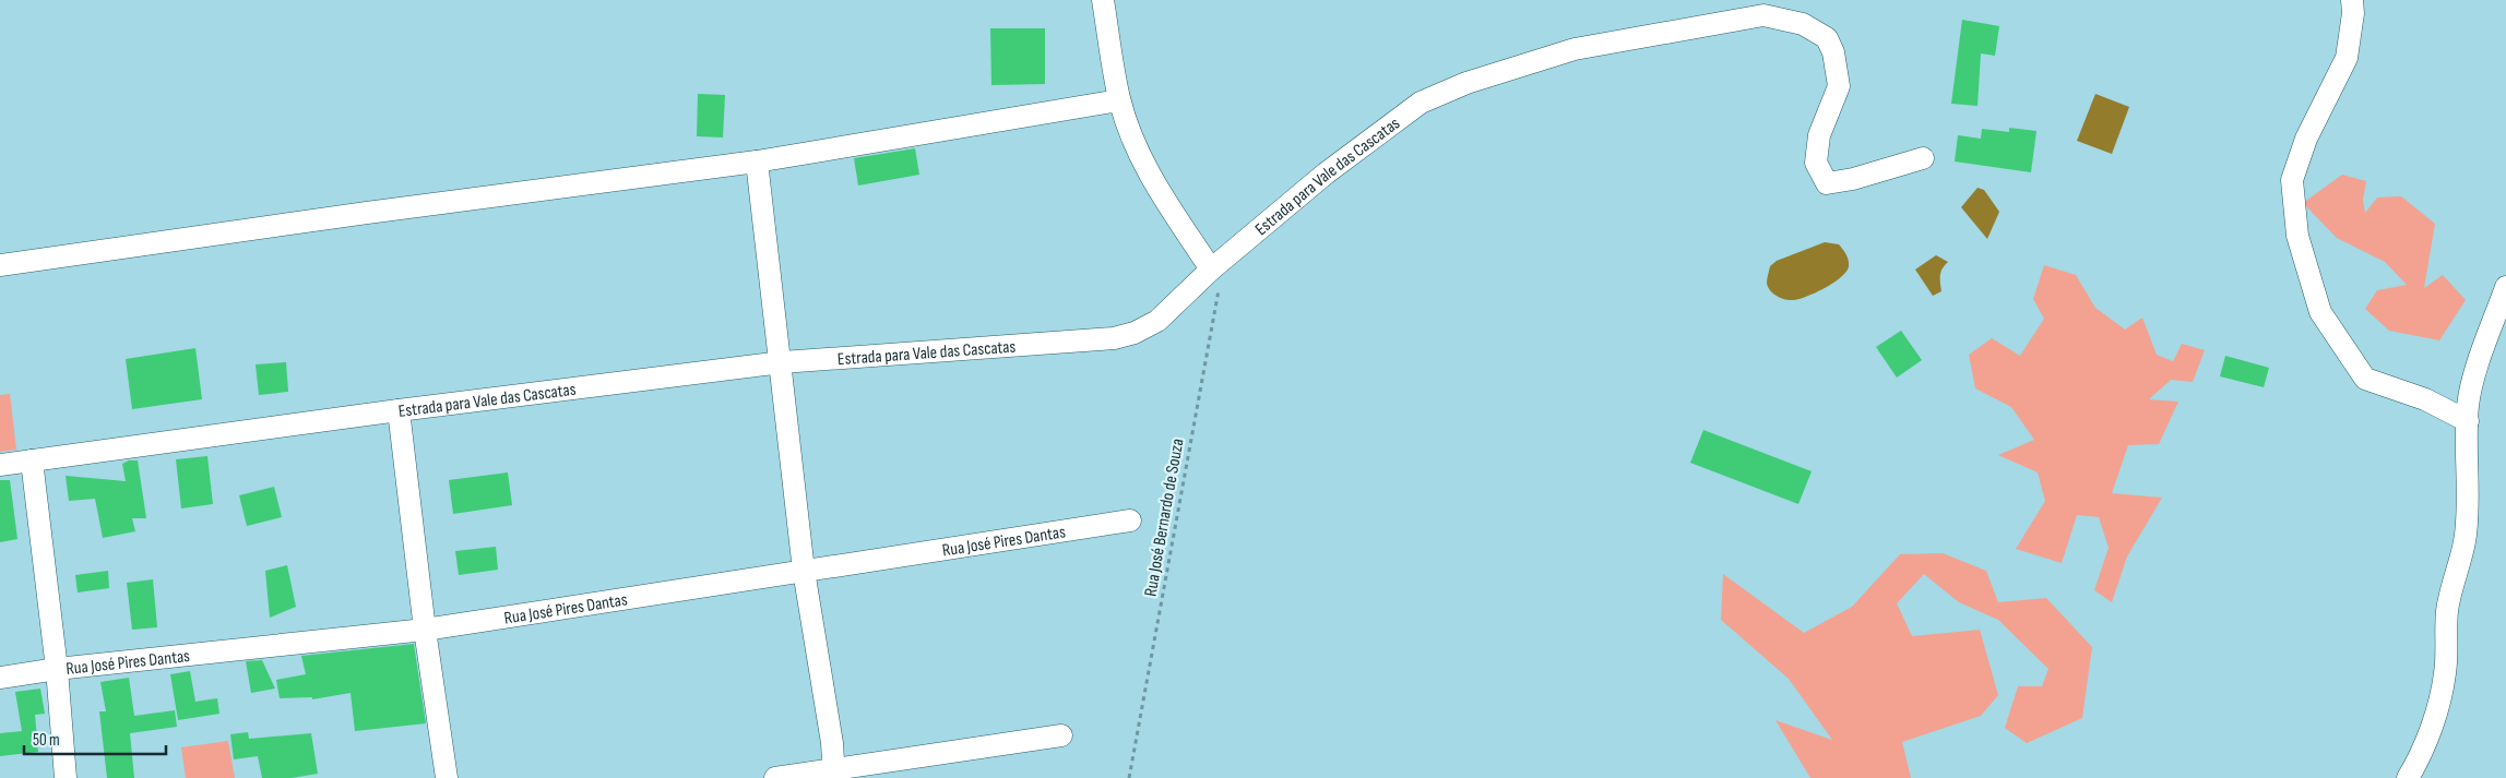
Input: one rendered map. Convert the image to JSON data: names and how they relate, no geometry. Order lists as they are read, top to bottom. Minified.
{"streets":{"street":["Estrada para Vale das Cascatas","Rua José Pires Dantas"],"path":["Rua José Bernardo de Souza"]},"crossings":[["Estrada para Vale das Cascatas","Rua José Bernardo de Souza"]],"scale_bar":"50 m"}
